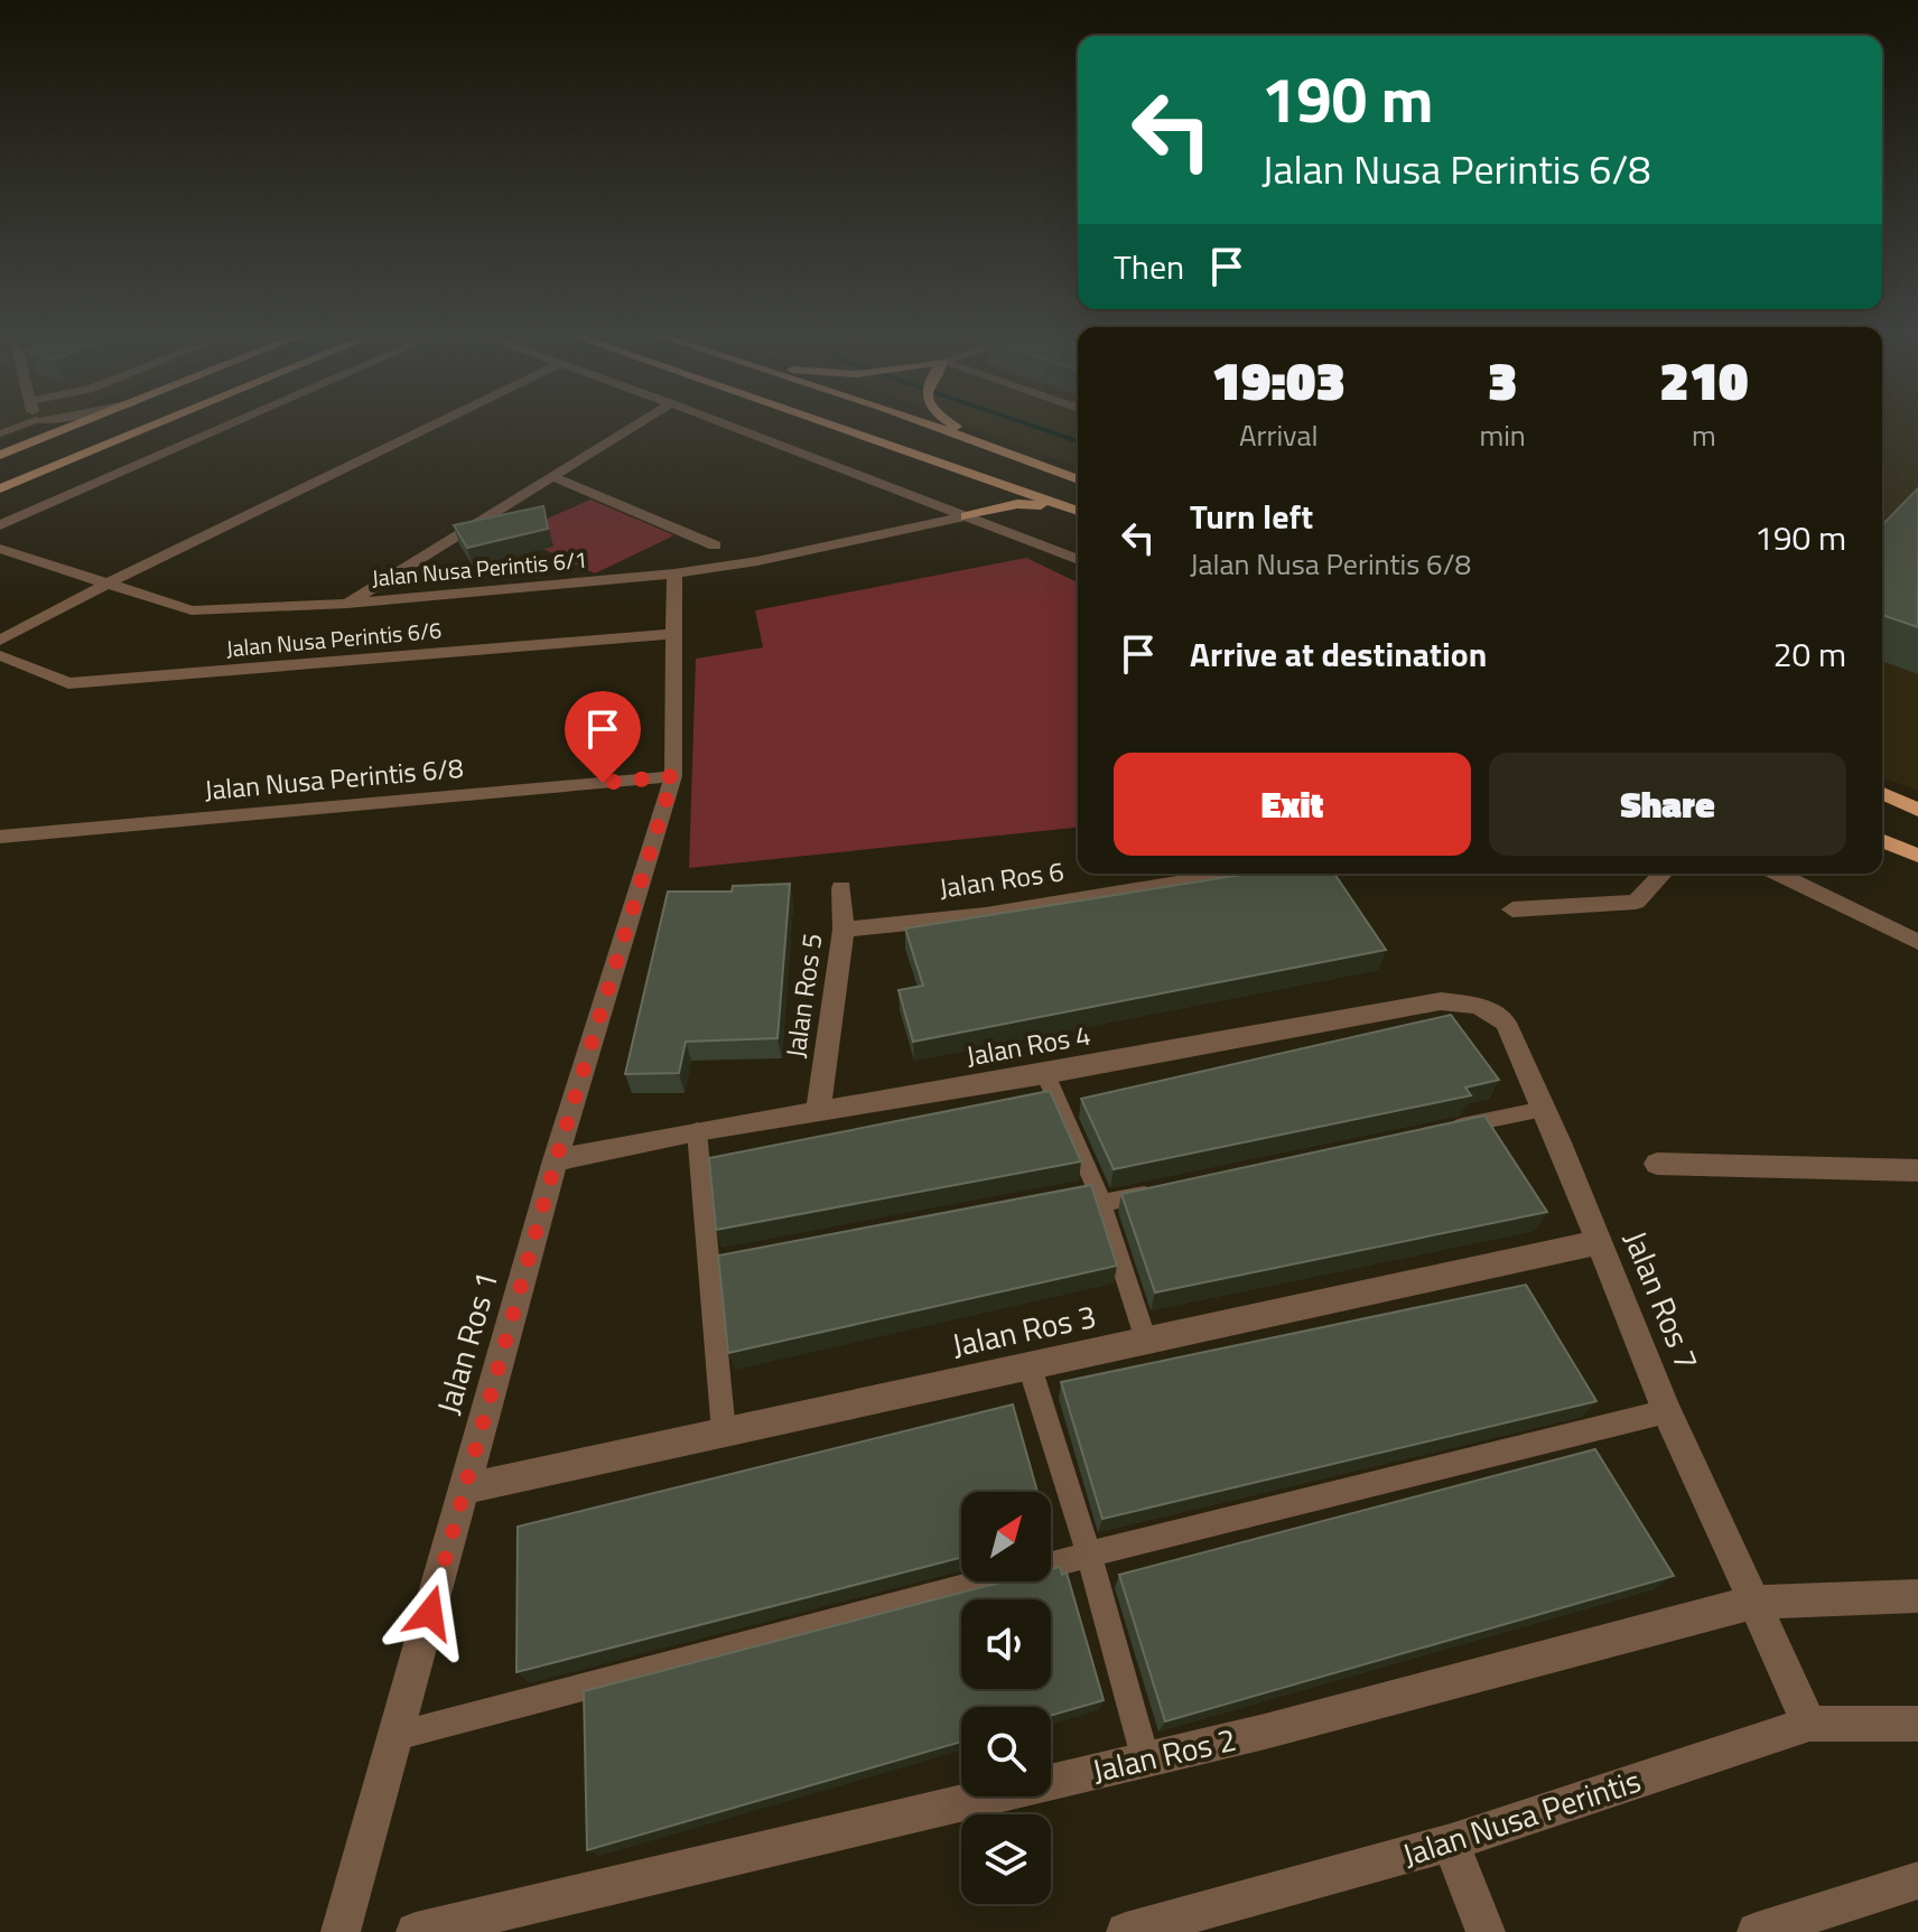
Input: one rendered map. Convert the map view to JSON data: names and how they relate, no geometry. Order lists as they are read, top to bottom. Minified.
{"streets":{"street":["Jalan Nusa Perintis 6/1","Jalan Nusa Perintis 6/6","Jalan Nusa Perintis 6/8","Jalan Ros 6","Jalan Ros 5","Jalan Ros 4","Jalan Ros 7","Jalan Ros 3","Jalan Ros 1","Jalan Ros 2","Jalan Nusa Perintis"]},"crossings":[["Jalan Nusa Perintis 6/1","Jalan Ros 1"],["Jalan Nusa Perintis 6/6","Jalan Ros 1"],["Jalan Nusa Perintis 6/8","Jalan Ros 1"],["Jalan Ros 6","Jalan Ros 5"],["Jalan Ros 5","Jalan Ros 4"],["Jalan Ros 4","Jalan Ros 7"],["Jalan Ros 4","Jalan Ros 1"],["Jalan Ros 7","Jalan Ros 3"],["Jalan Ros 7","Jalan Ros 2"],["Jalan Ros 7","Jalan Nusa Perintis"],["Jalan Ros 3","Jalan Ros 1"]],"north":"top right","page":{"turn":["190 m","Jalan Nusa Perintis 6/8"],"then":"Then","eta":["19:03","Arrival","3","min","210","m"],"list":[{"name":"Turn left","note":"Jalan Nusa Perintis 6/8","value":"190 m"},{"name":"Arrive at destination","value":"20 m"}],"buttons":["Exit","Share"]}}
